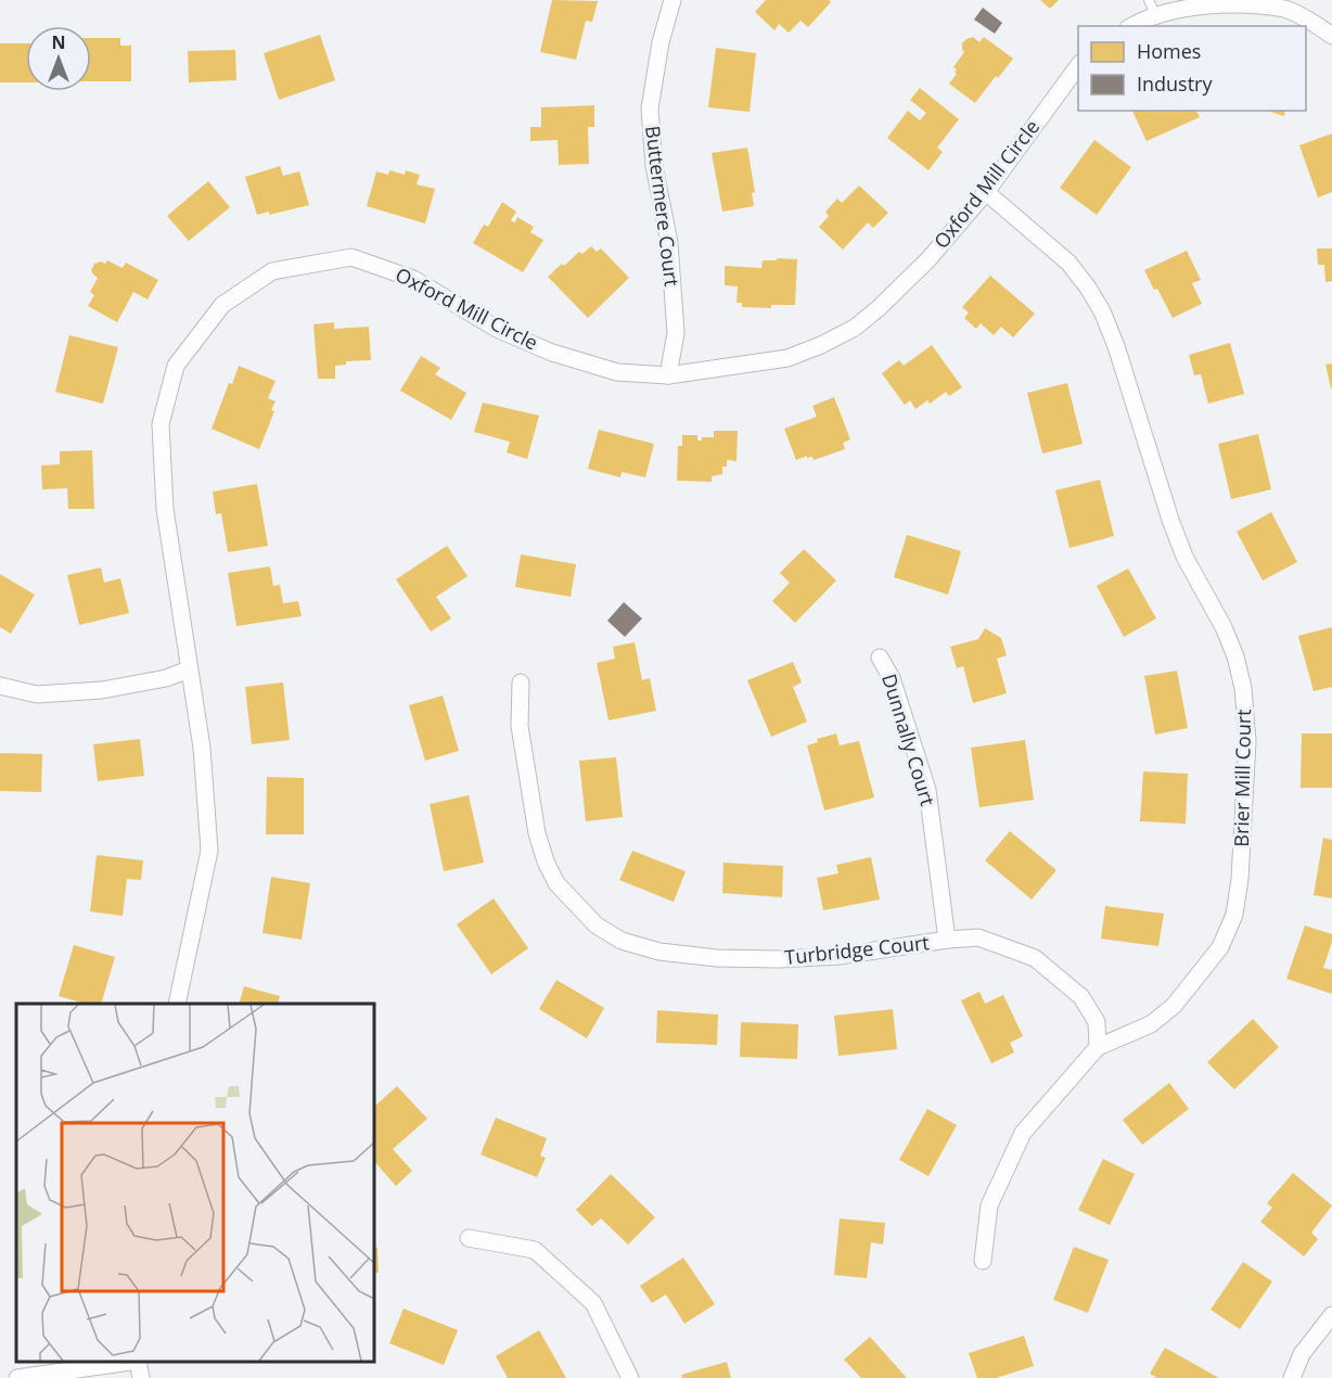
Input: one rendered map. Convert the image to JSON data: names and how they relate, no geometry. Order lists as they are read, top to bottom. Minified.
{"streets":{"street":["Oxford Mill Circle","Buttermere Court","Dunnally Court","Brier Mill Court","Turbridge Court"]},"crossings":[["Oxford Mill Circle","Buttermere Court"],["Oxford Mill Circle","Brier Mill Court"],["Dunnally Court","Turbridge Court"],["Brier Mill Court","Turbridge Court"]],"legend":["Homes","Industry"],"north":"top"}
